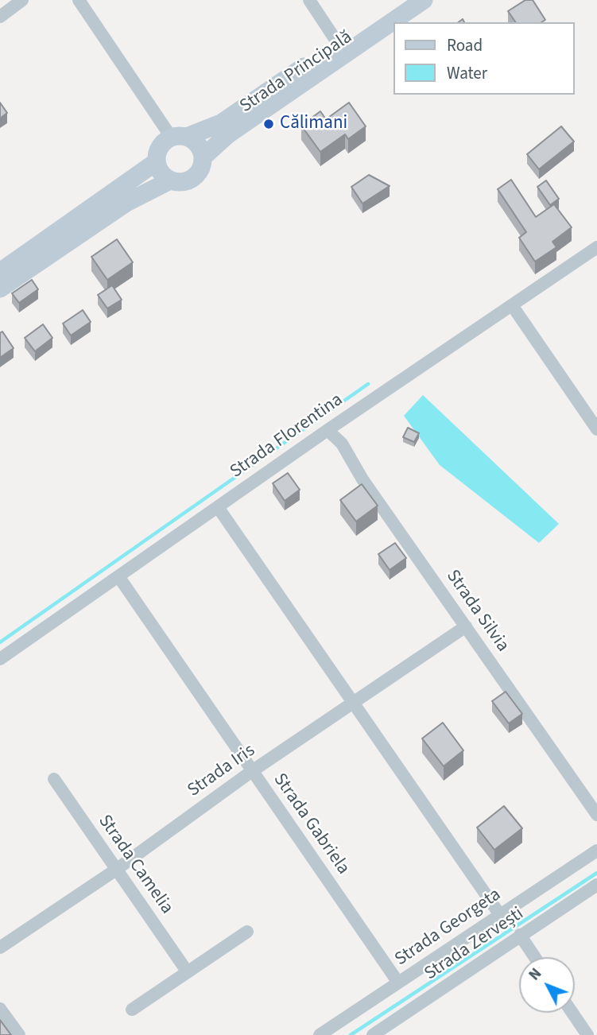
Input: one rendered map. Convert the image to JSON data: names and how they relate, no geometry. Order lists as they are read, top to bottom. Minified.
{"streets":{"main road":["Strada Principală"],"street":["Strada Florentina","Strada Silvia","Strada Iris","Strada Gabriela","Strada Camelia","Strada Georgeta","Strada Zervești"]},"crossings":[["Strada Florentina","Strada Silvia"],["Strada Florentina","Strada Gabriela"],["Strada Silvia","Strada Iris"],["Strada Iris","Strada Gabriela"],["Strada Iris","Strada Camelia"],["Strada Gabriela","Strada Georgeta"]],"places":["Călimani"],"legend":["Road","Water"],"north":"top left"}
